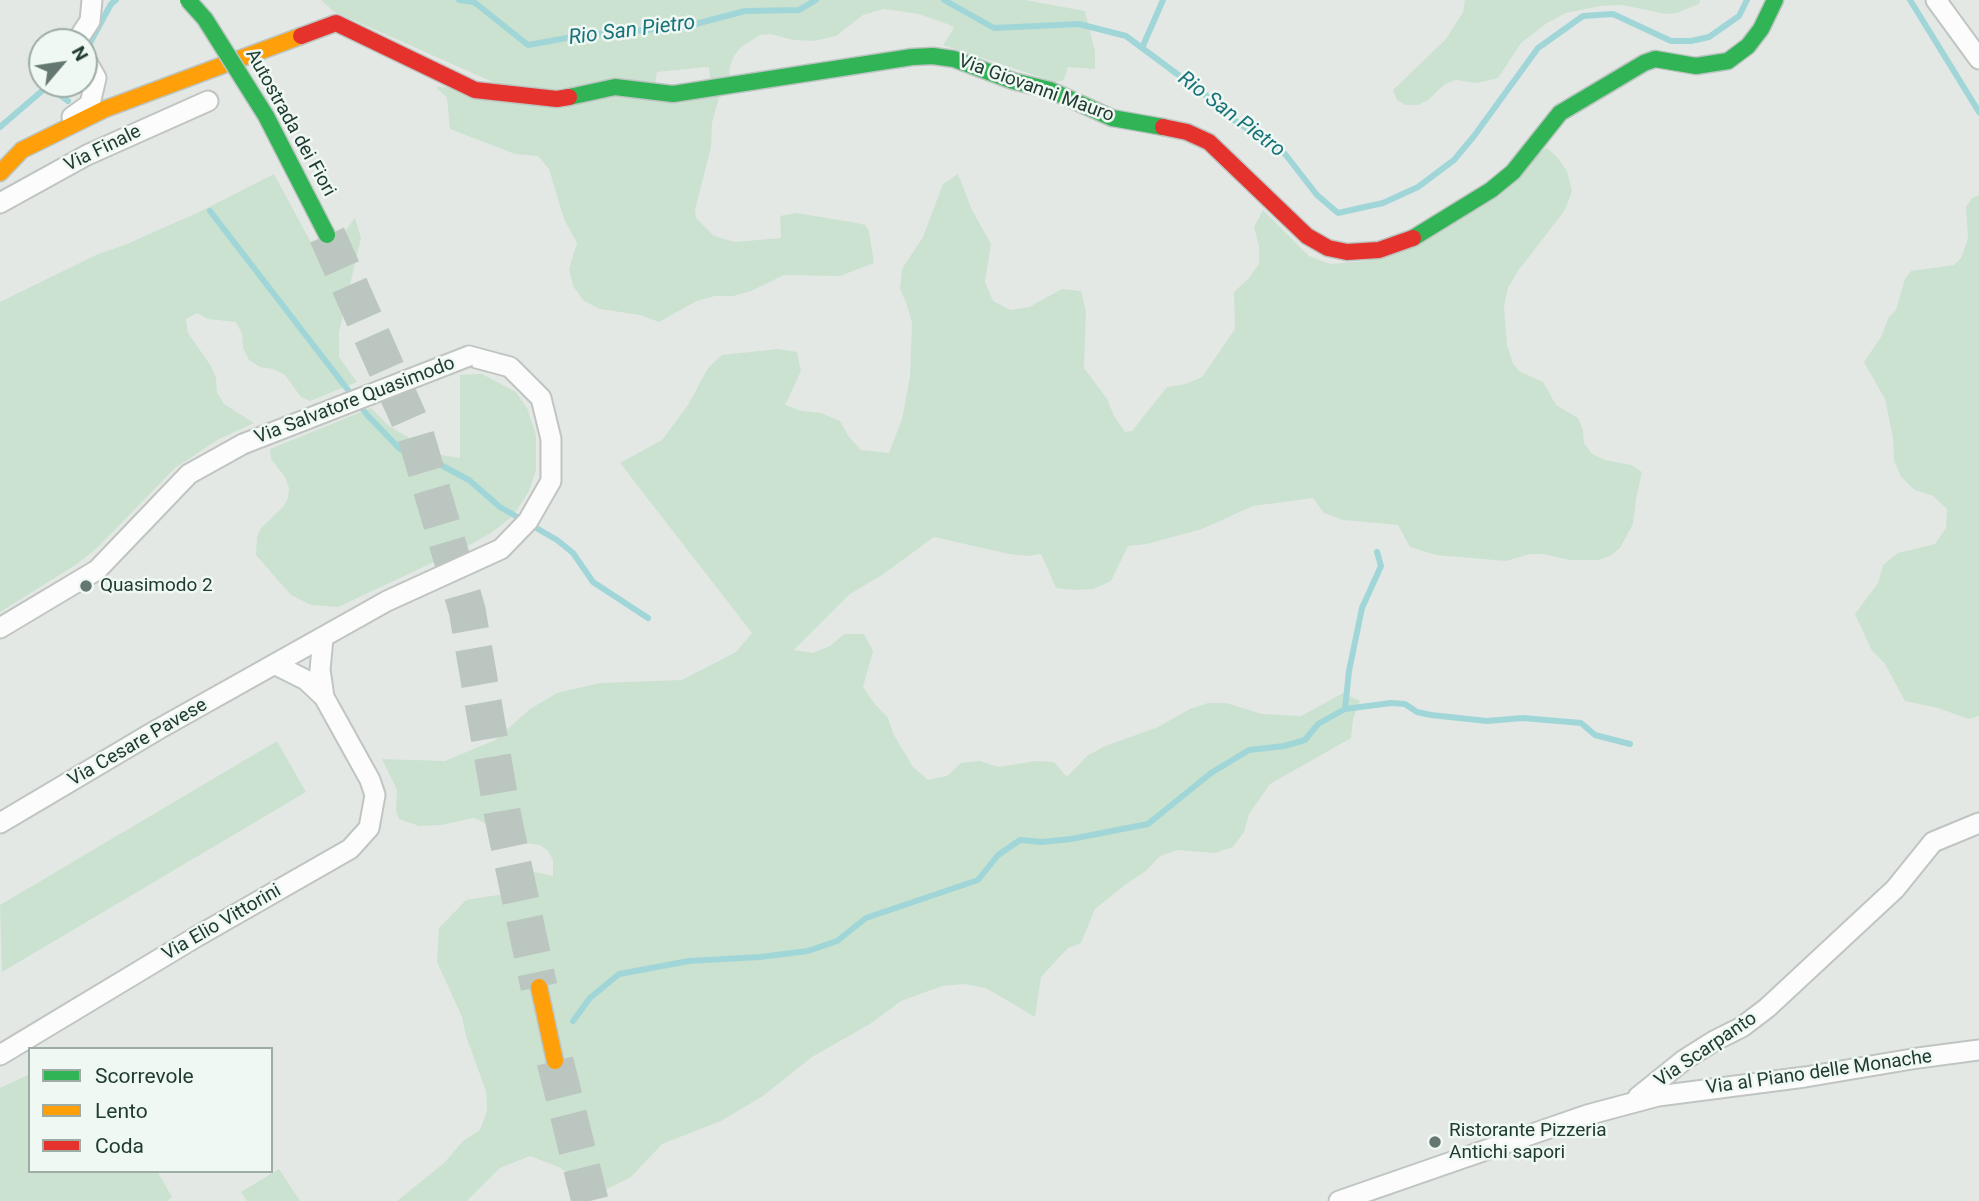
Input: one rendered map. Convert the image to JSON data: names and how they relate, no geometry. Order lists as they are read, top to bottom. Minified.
{"streets":{"main road":["Via Giovanni Mauro","Autostrada dei Fiori"],"street":["Via Finale","Via Salvatore Quasimodo","Via Cesare Pavese","Via Elio Vittorini","Via Scarpanto","Via al Piano delle Monache"]},"crossings":[["Via Salvatore Quasimodo","Via Cesare Pavese"],["Via Scarpanto","Via al Piano delle Monache"]],"water":["Rio San Pietro"],"places":["Quasimodo 2","Ristorante Pizzeria Antichi sapori"],"legend":["Scorrevole","Lento","Coda"],"north":"top right"}
